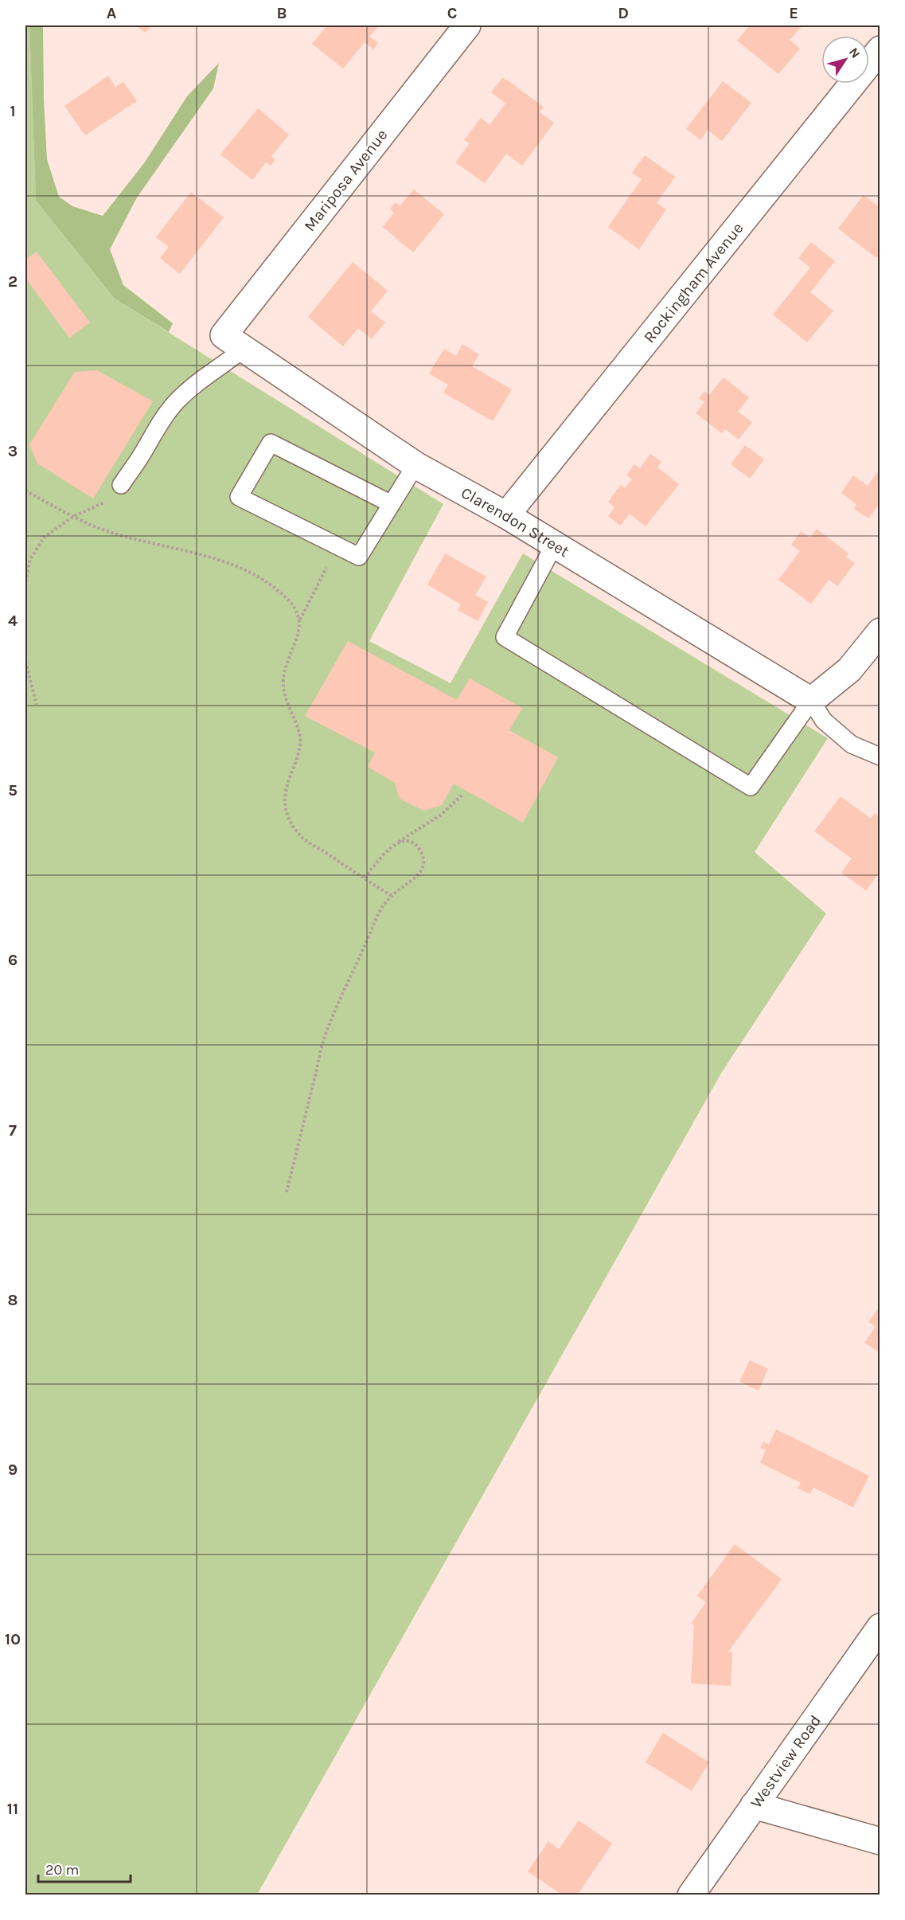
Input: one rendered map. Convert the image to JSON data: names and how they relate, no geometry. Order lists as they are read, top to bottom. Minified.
{"streets":{"street":["Mariposa Avenue","Rockingham Avenue","Clarendon Street","Westview Road"]},"crossings":[["Mariposa Avenue","Clarendon Street"],["Rockingham Avenue","Clarendon Street"]],"scale_bar":"20 m","north":"top right","grid":{"columns":["A","B","C","D","E"],"rows":["1","2","3","4","5","6","7","8","9","10","11"]}}
